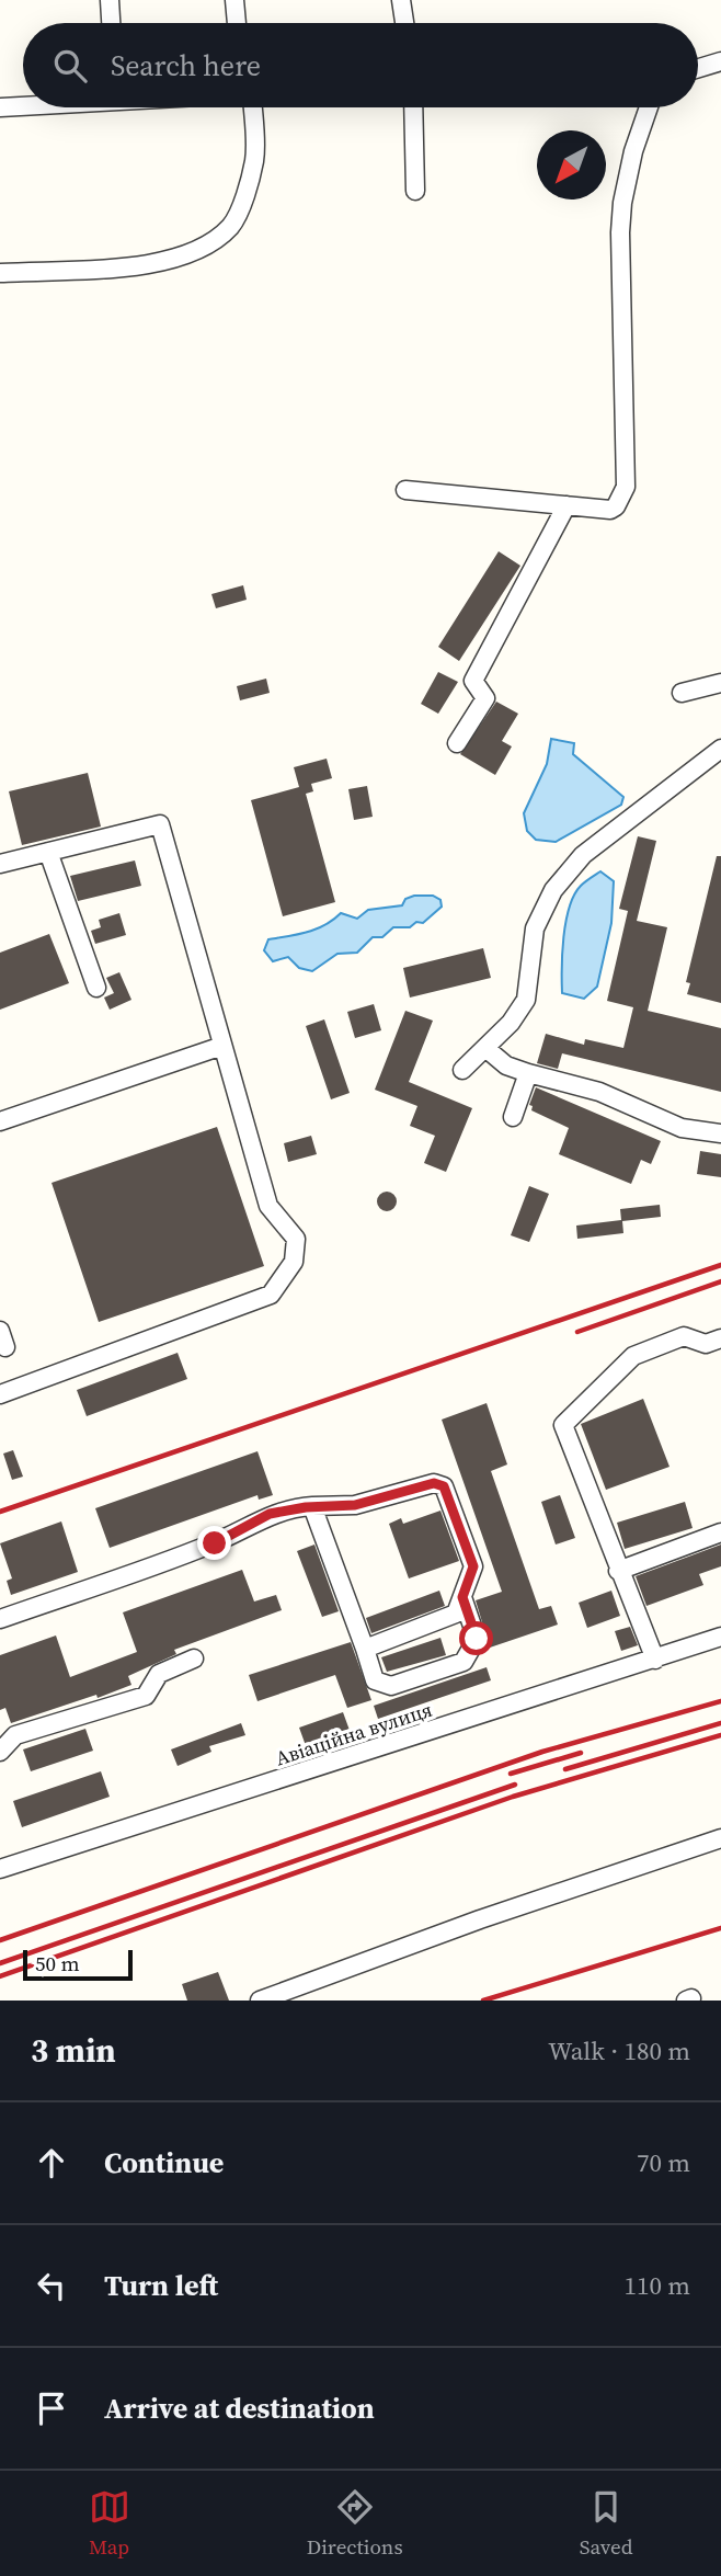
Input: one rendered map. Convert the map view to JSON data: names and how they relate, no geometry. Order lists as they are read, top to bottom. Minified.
{"streets":{"street":["Авіаційна вулиця"]},"scale_bar":"50 m","north":"bottom left","page":{"search":"Search here","scale":"50 m","heading":["3 min","Walk · 180 m"],"list":[["Continue","70 m"],["Turn left","110 m"],"Arrive at destination"],"nav":["Map","Directions","Saved"]}}
